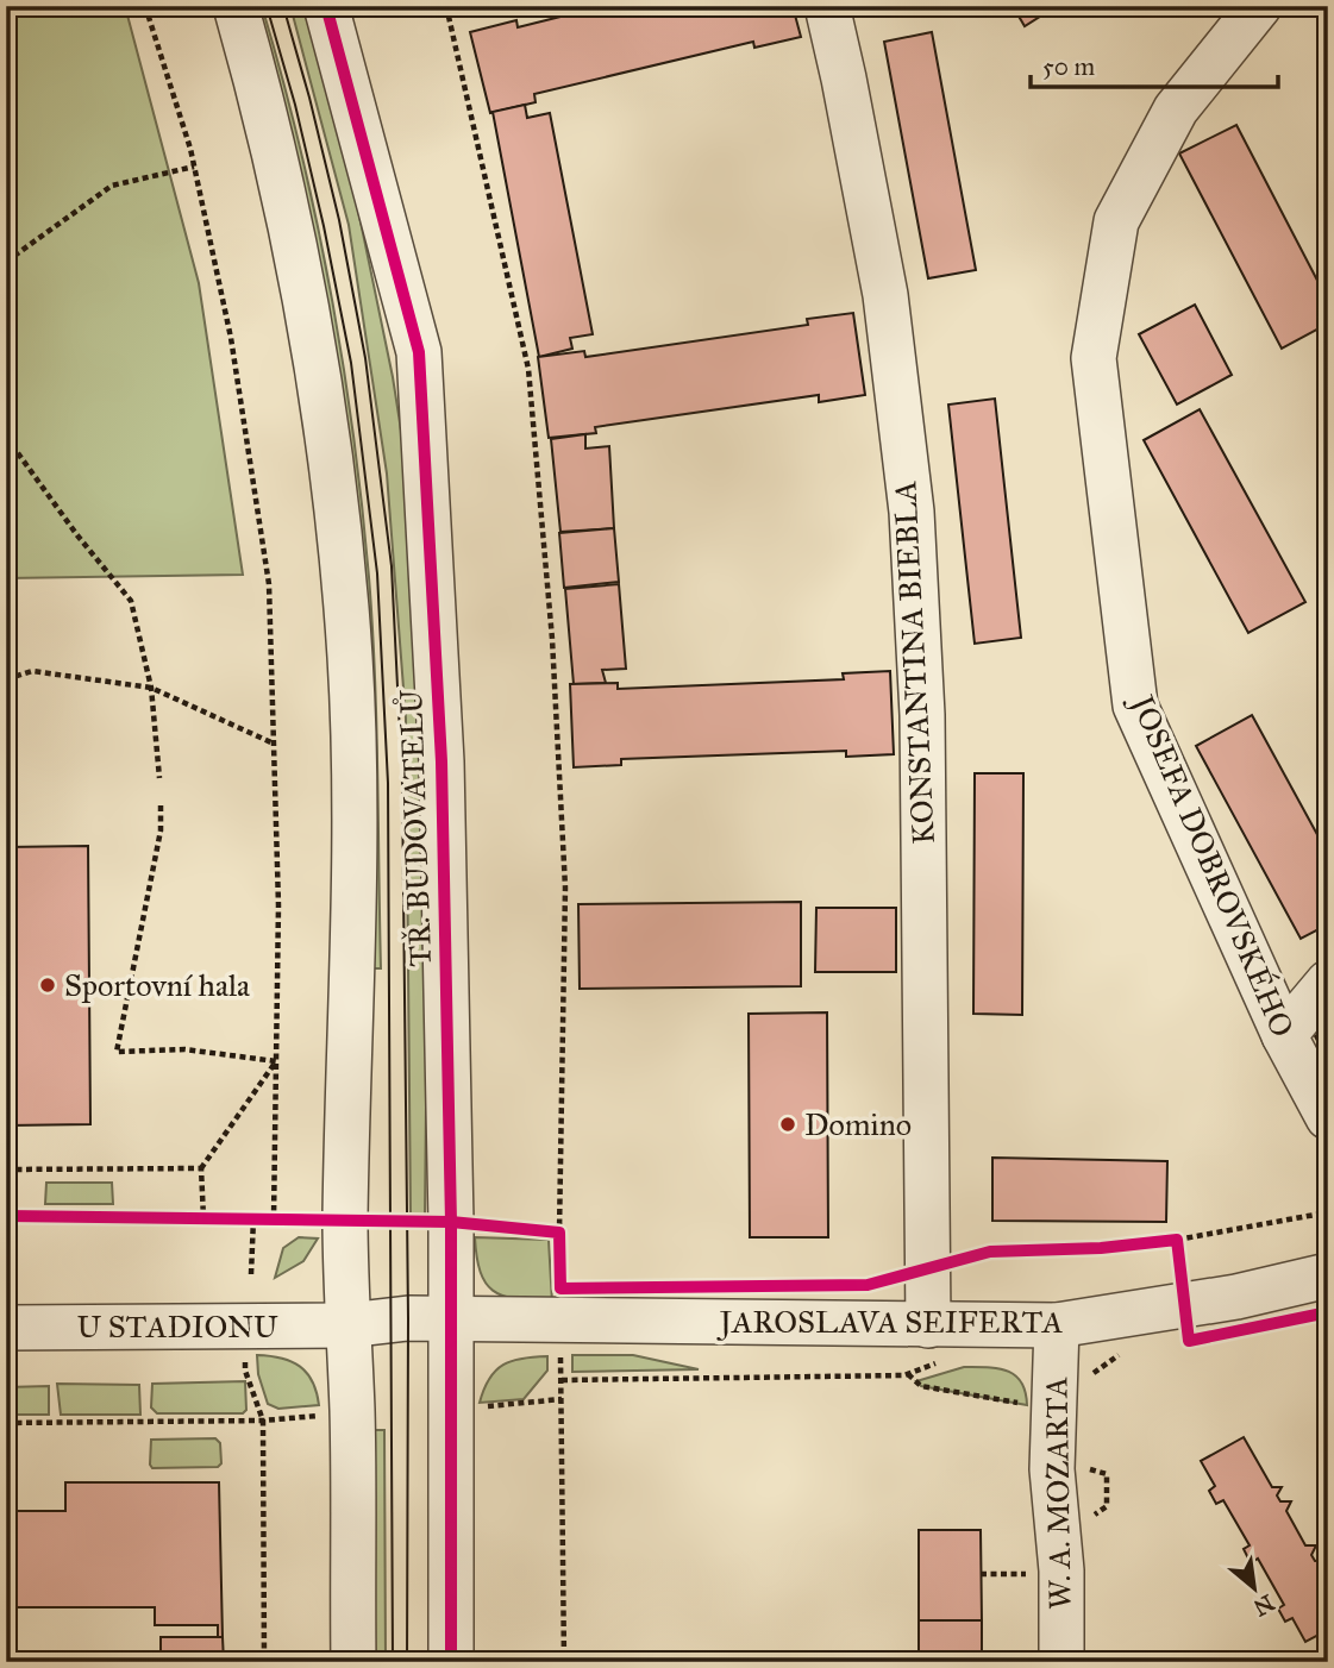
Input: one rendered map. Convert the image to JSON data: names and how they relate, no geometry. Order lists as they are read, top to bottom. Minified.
{"streets":{"street":["KONSTANTINA BIEBLA","TŘ. BUDOVATELŮ","JOSEFA DOBROVSKÉHO","JAROSLAVA SEIFERTA","U STADIONU","W. A. MOZARTA"]},"crossings":[["KONSTANTINA BIEBLA","JAROSLAVA SEIFERTA"],["TŘ. BUDOVATELŮ","JAROSLAVA SEIFERTA"],["TŘ. BUDOVATELŮ","U STADIONU"],["JAROSLAVA SEIFERTA","U STADIONU"],["JAROSLAVA SEIFERTA","W. A. MOZARTA"]],"places":["Sportovní hala","Domino"],"scale_bar":"50 m","north":"bottom right"}
